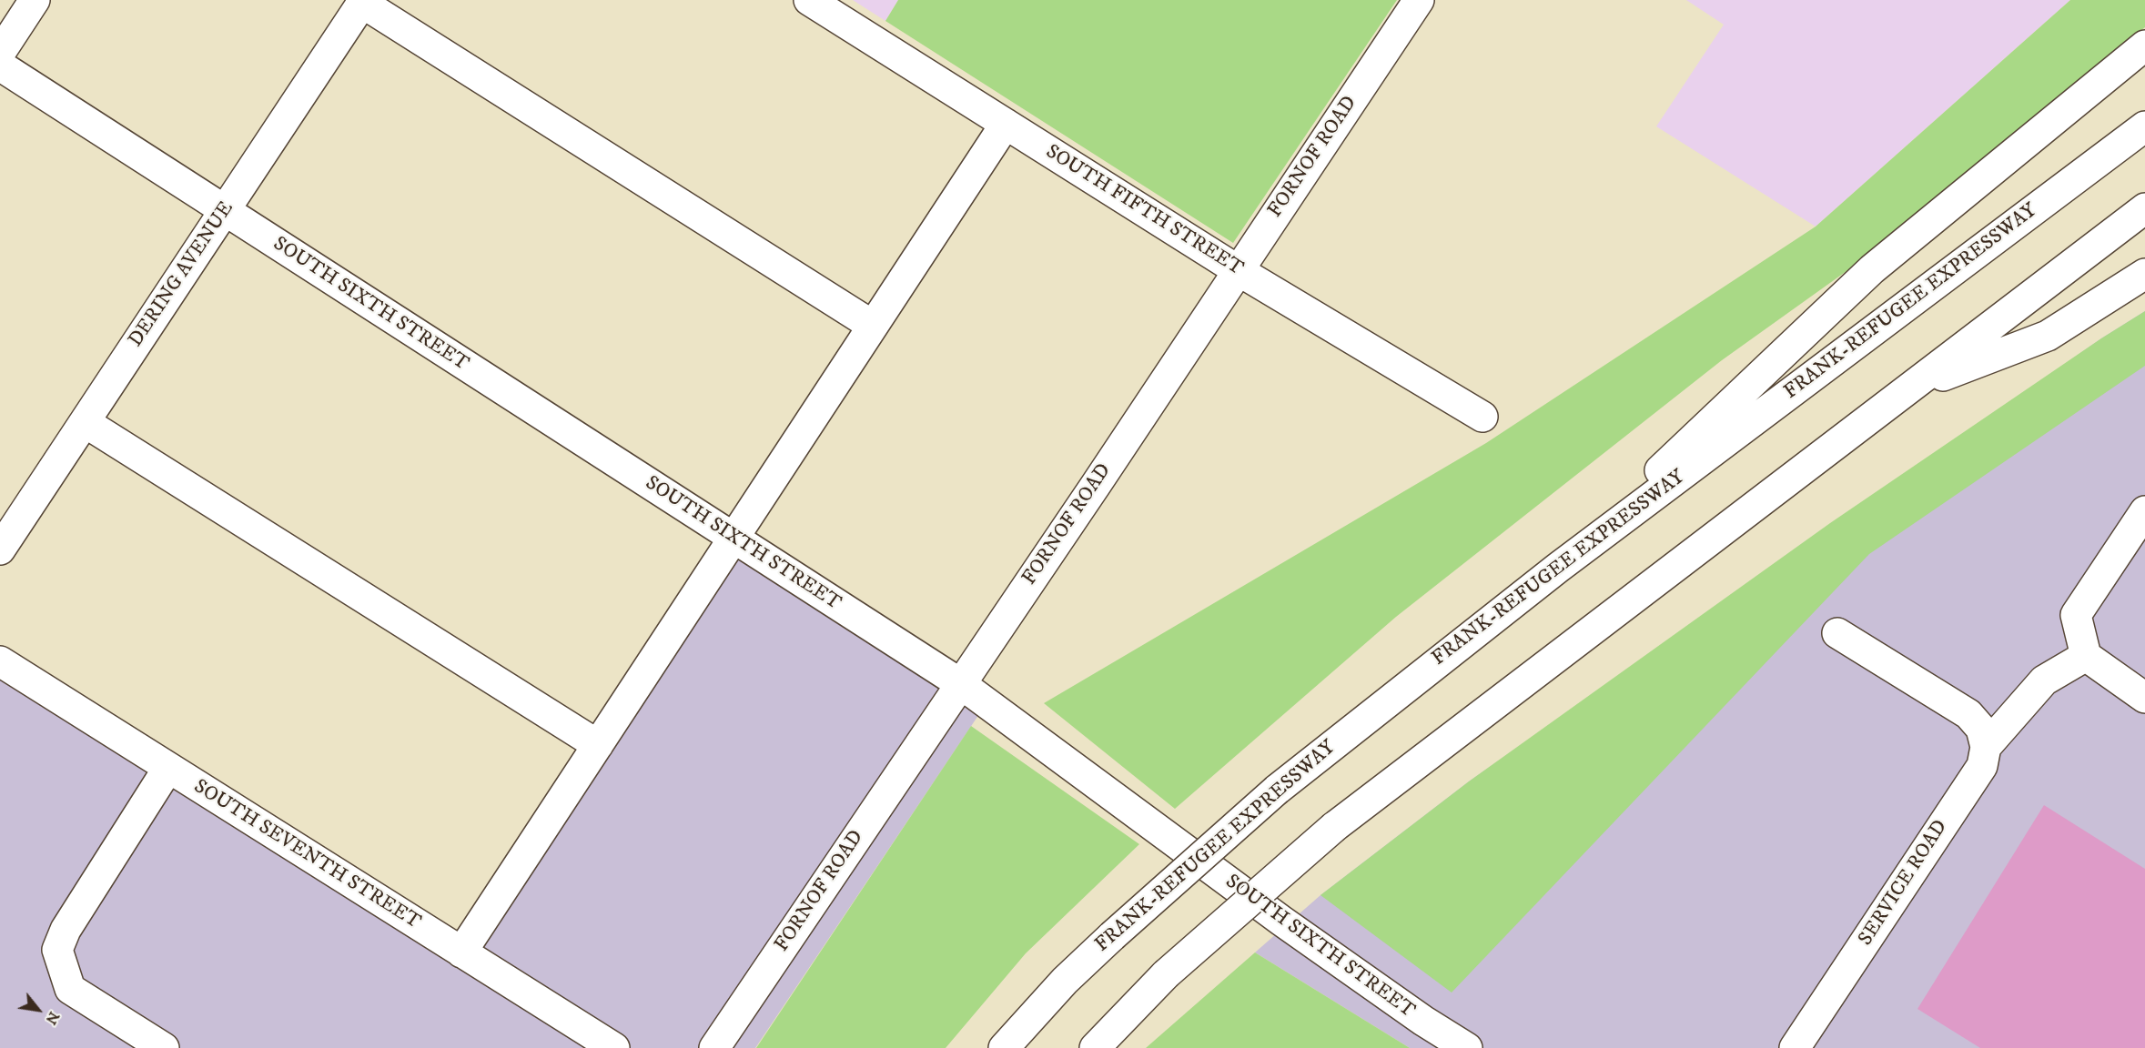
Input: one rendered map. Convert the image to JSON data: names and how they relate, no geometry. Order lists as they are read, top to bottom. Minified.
{"streets":{"main road":["FORNOF ROAD","SOUTH FIFTH STREET","DERING AVENUE","FRANK-REFUGEE EXPRESSWAY","SOUTH SIXTH STREET","SOUTH SEVENTH STREET","SERVICE ROAD"]},"crossings":[["FORNOF ROAD","SOUTH FIFTH STREET"],["FORNOF ROAD","SOUTH SIXTH STREET"],["DERING AVENUE","SOUTH SIXTH STREET"]],"north":"bottom right"}
